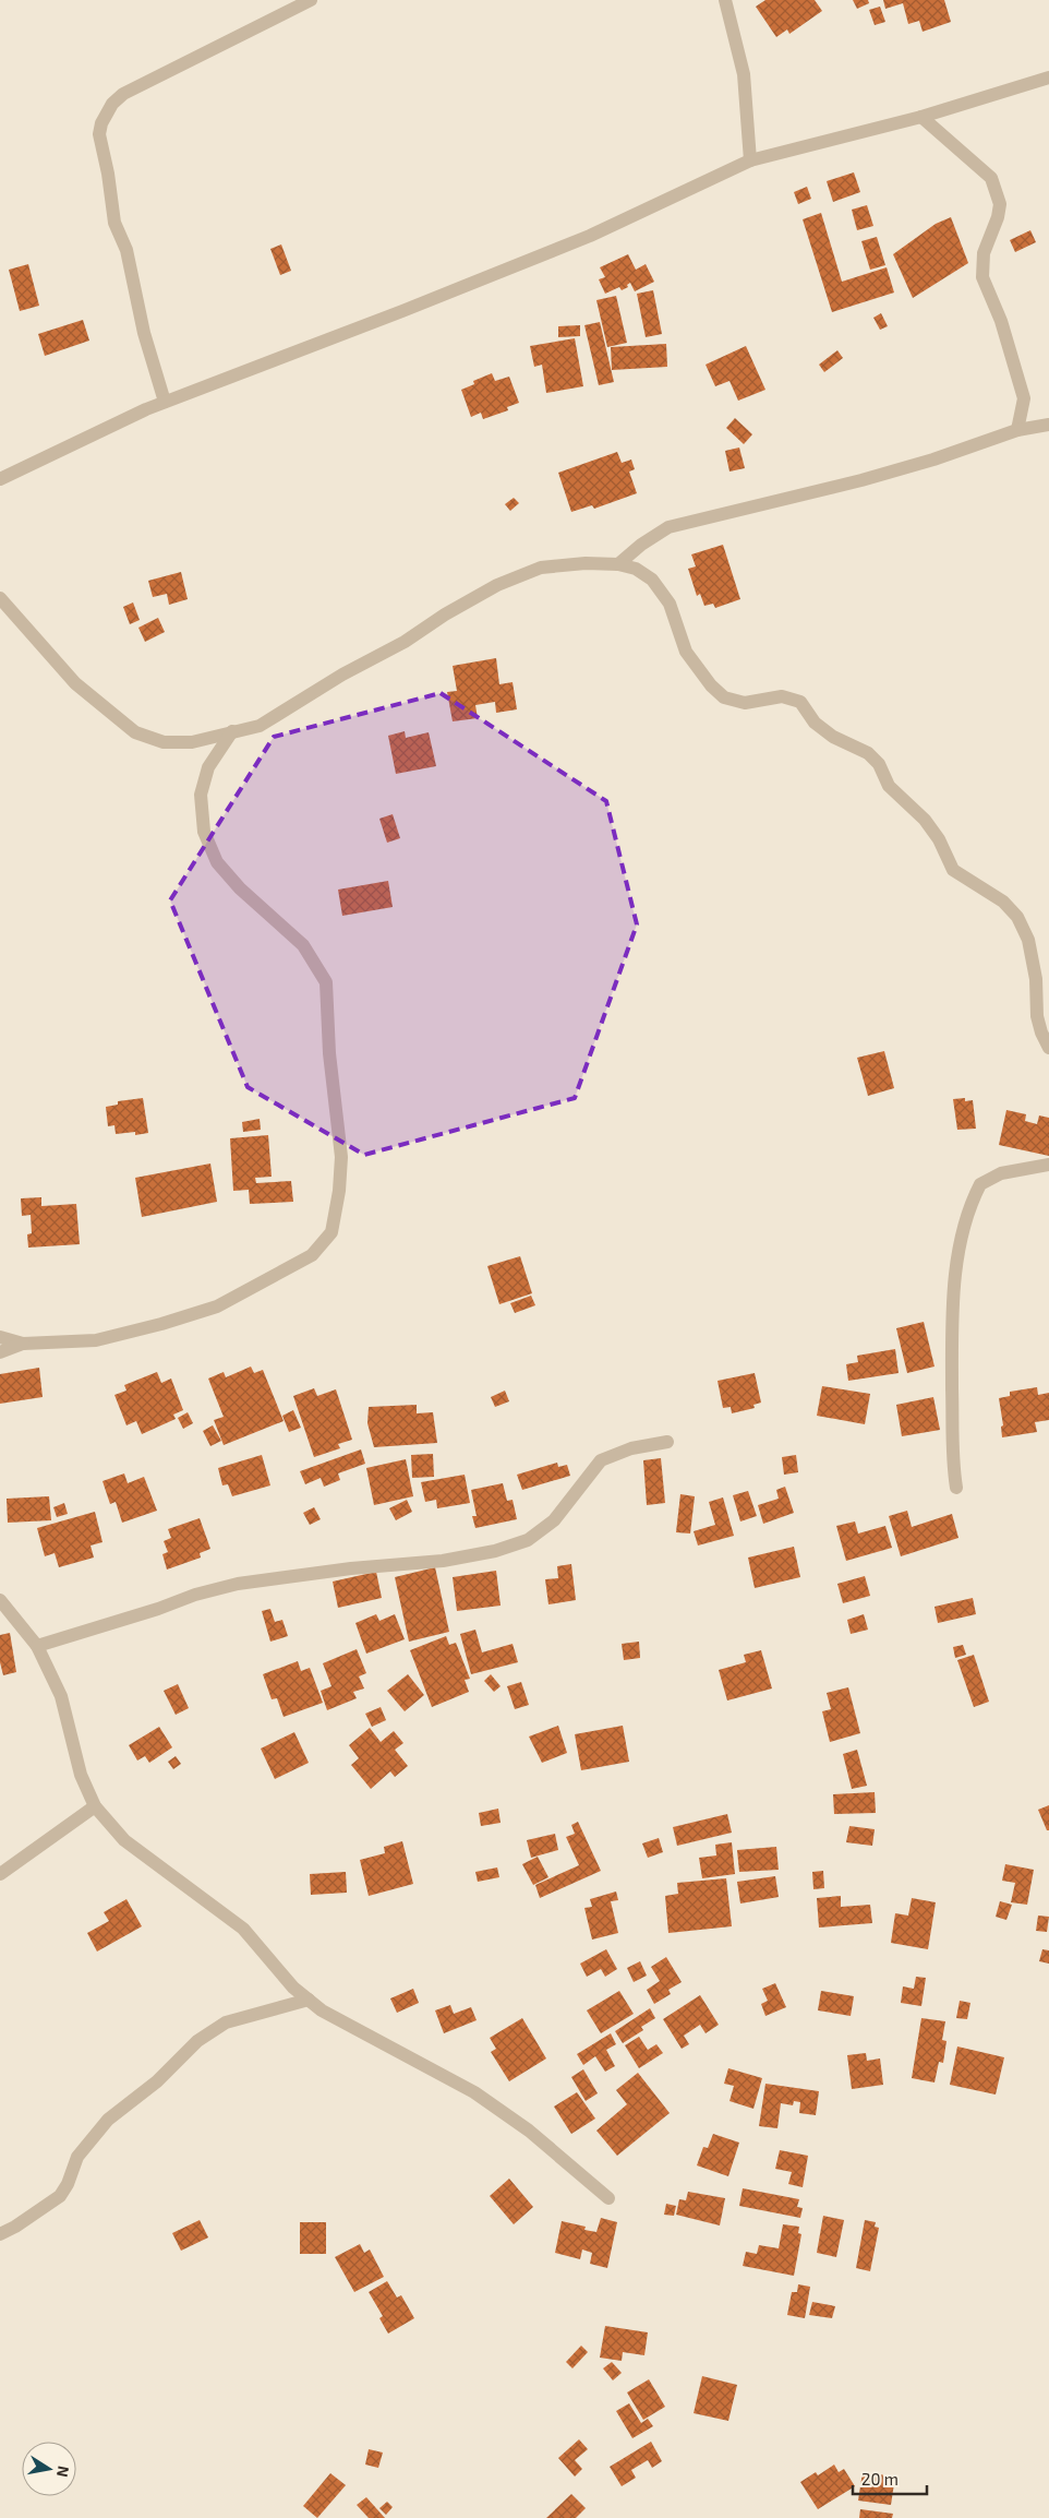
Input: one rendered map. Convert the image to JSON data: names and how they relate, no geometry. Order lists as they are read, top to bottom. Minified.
{"scale_bar":"20 m","north":"right"}
